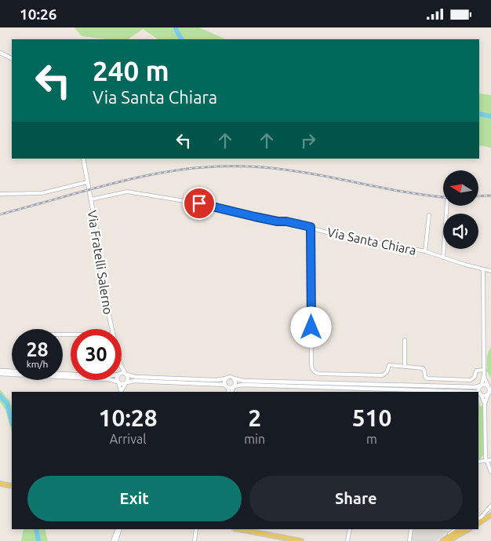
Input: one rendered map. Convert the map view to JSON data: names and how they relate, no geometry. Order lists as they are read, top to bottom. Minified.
{"streets":{"street":["Via Santa Chiara","Via Fratelli Salerno"]},"crossings":[["Via Santa Chiara","Via Fratelli Salerno"]],"north":"left","page":{"status":"10:26","turn":["240 m","Via Santa Chiara"],"speed":"28 km/h","limit":"30","eta":["10:28","Arrival","2","min","510","m"],"buttons":["Exit","Share"]}}
